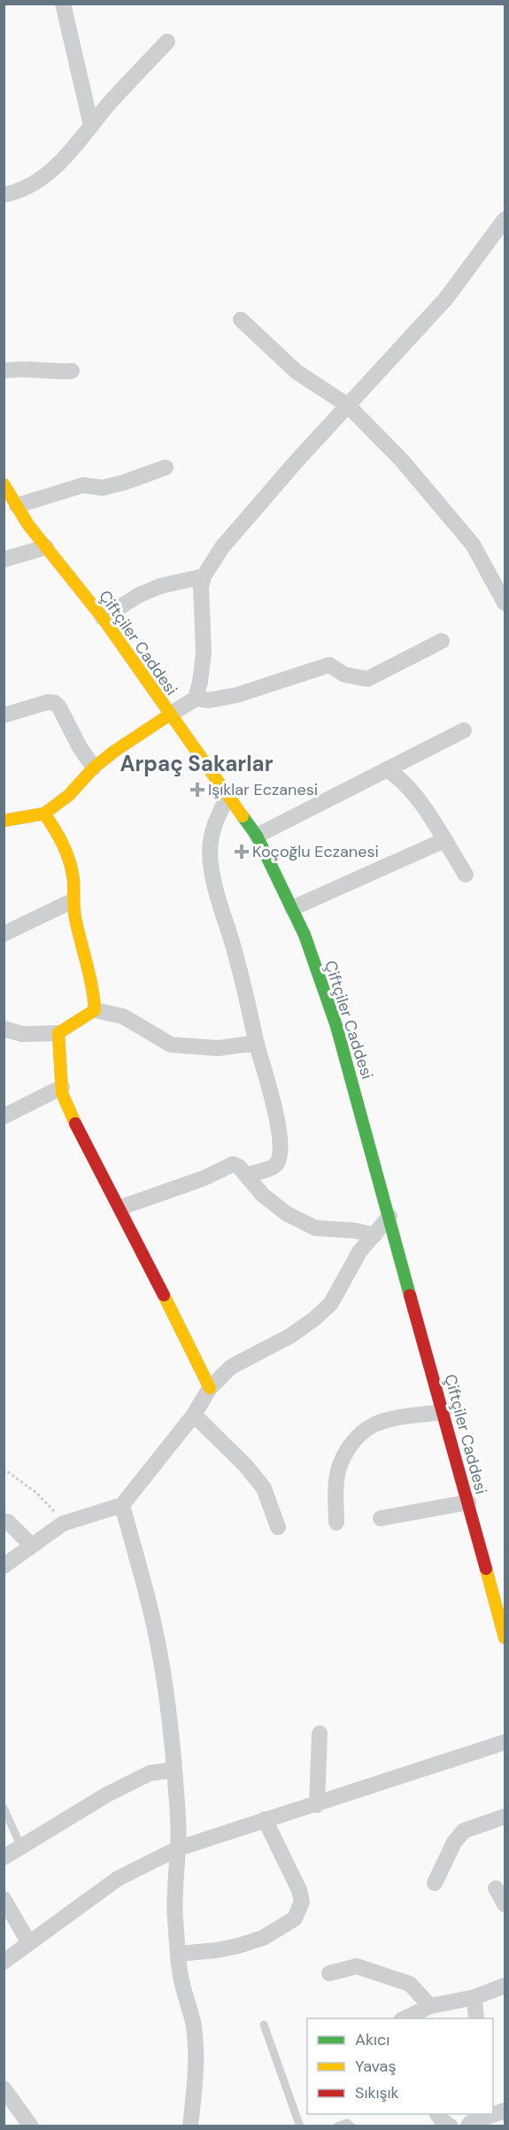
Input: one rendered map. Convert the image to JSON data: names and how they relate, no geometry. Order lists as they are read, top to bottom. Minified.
{"streets":{"street":["Çiftçiler Caddesi"]},"districts":["Arpaç Sakarlar"],"places":{"health":["Işıklar Eczanesi","Koçoğlu Eczanesi"]},"legend":["Akıcı","Yavaş","Sıkışık"]}
